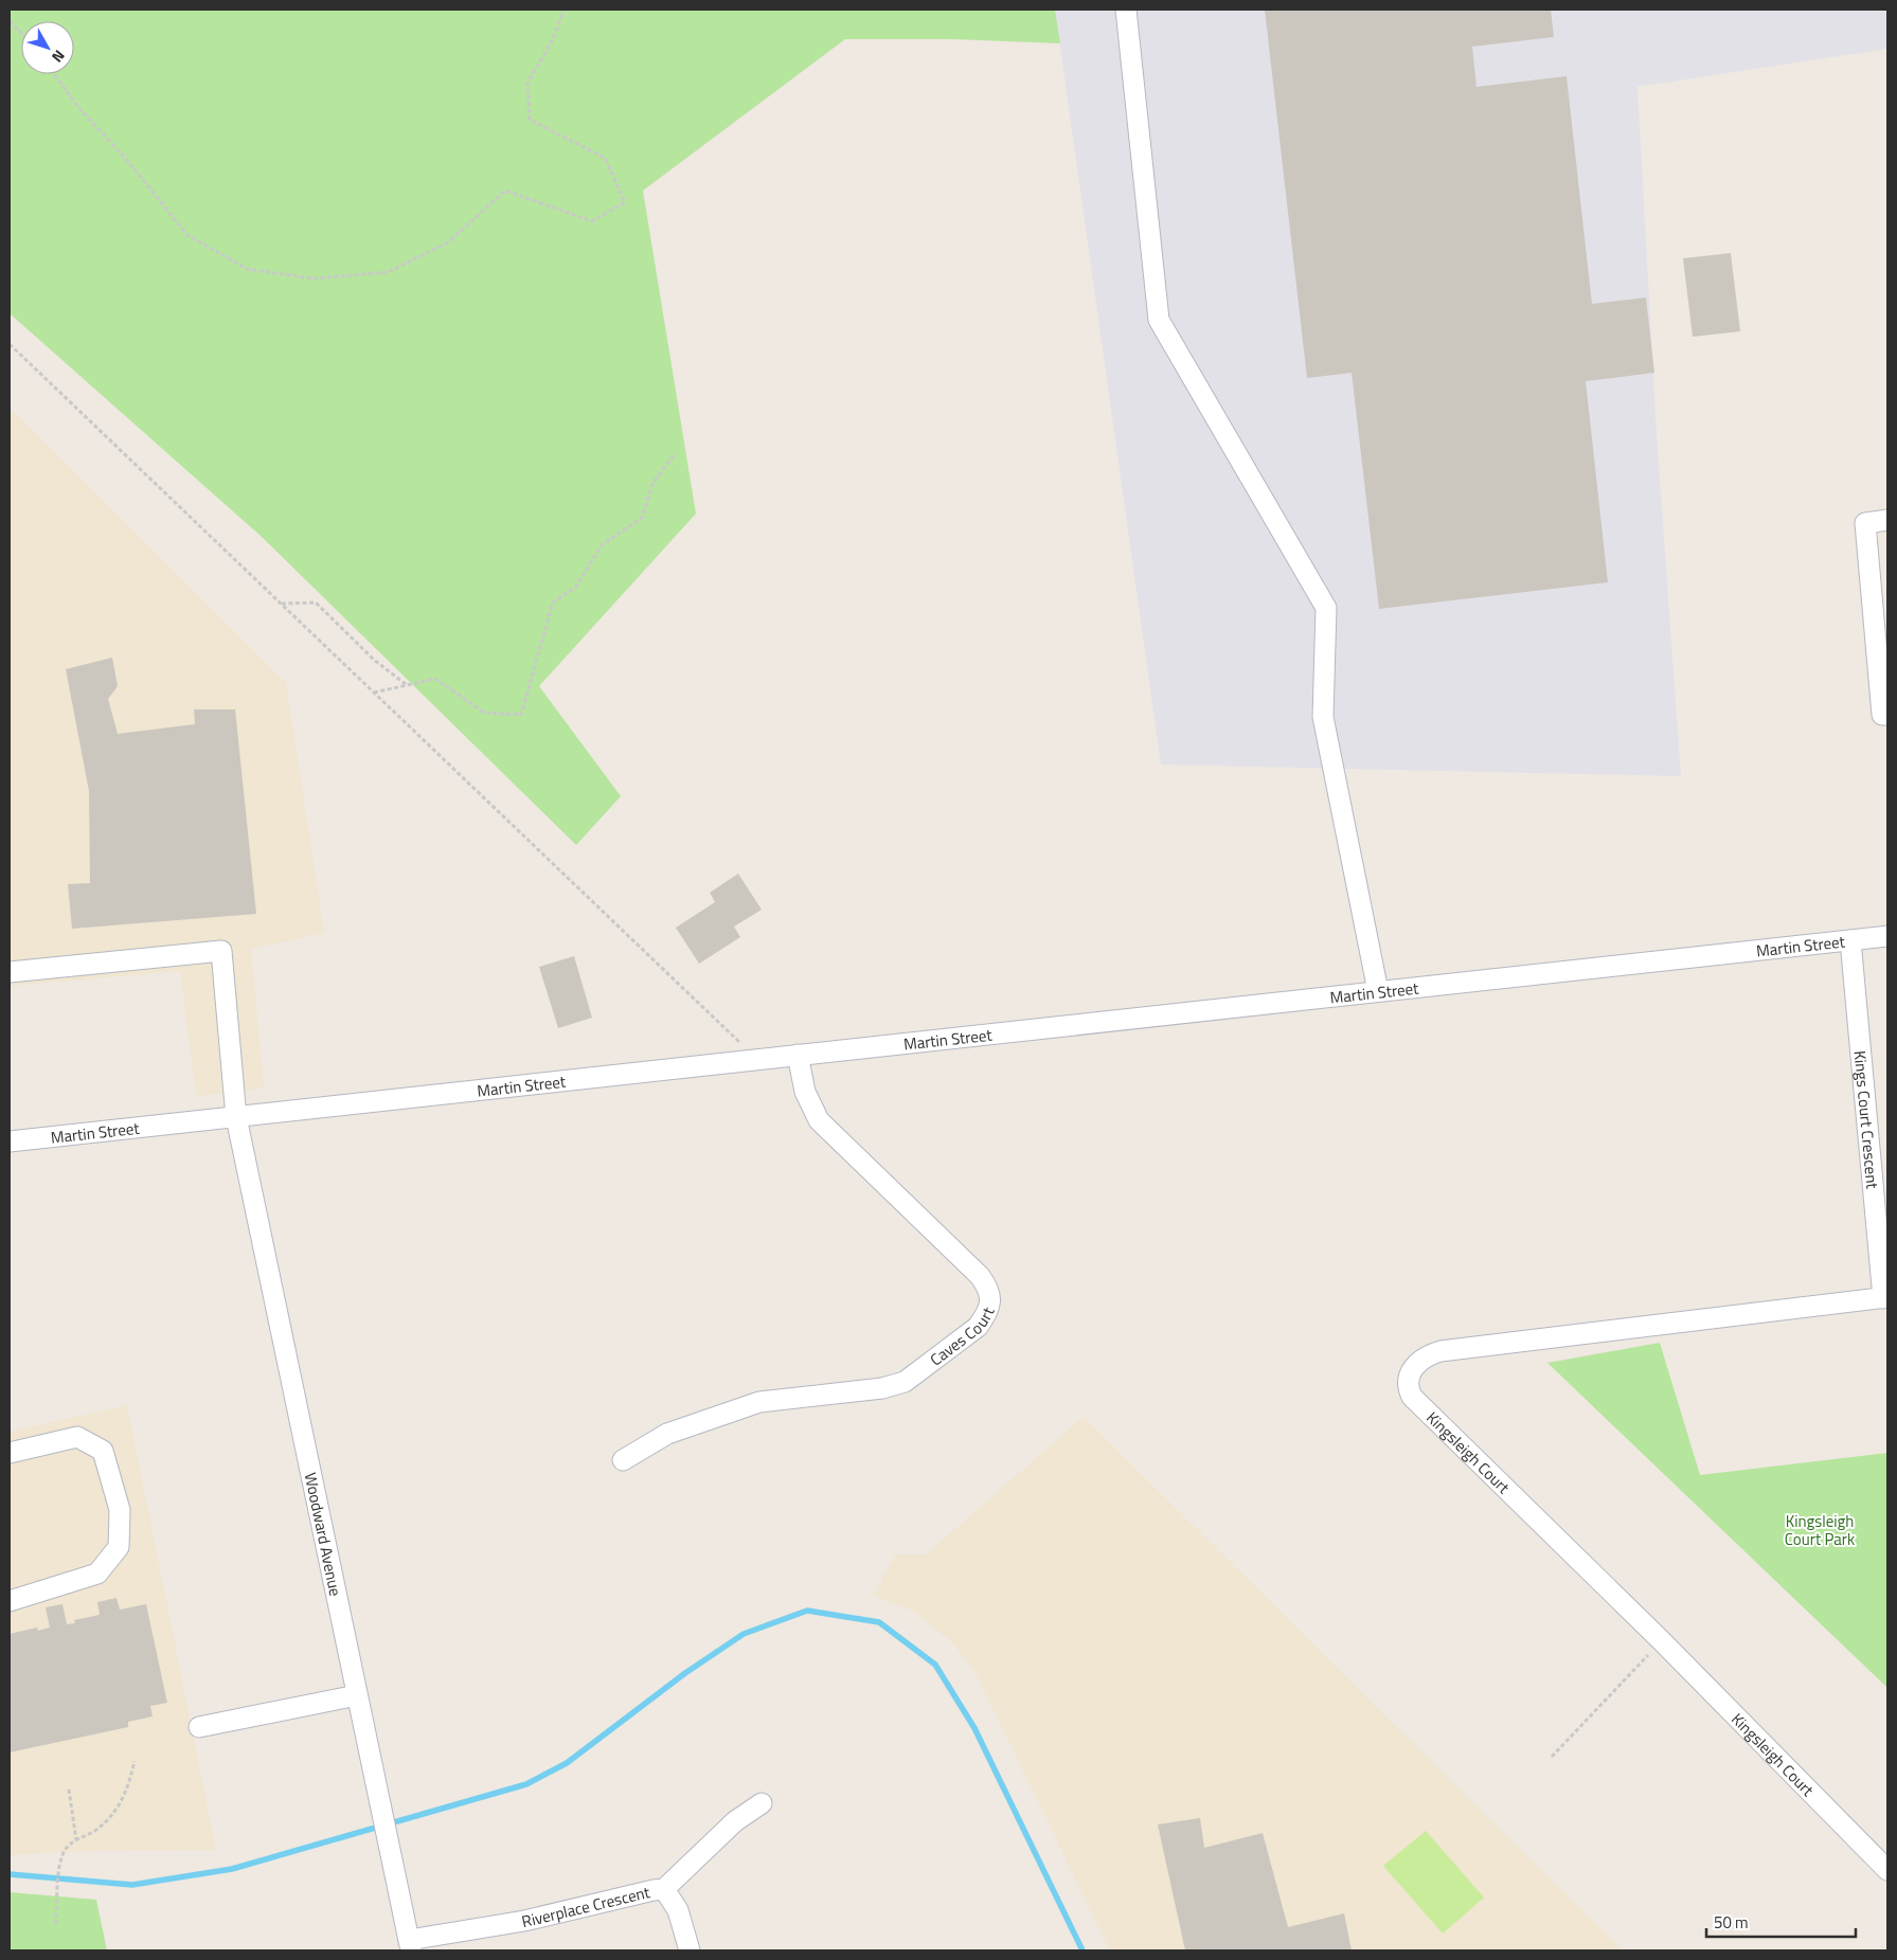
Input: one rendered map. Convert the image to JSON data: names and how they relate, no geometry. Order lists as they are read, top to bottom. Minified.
{"streets":{"street":["Martin Street","Kings Court Crescent","Caves Court","Kingsleigh Court","Woodward Avenue","Riverplace Crescent"]},"crossings":[["Martin Street","Kings Court Crescent"],["Martin Street","Caves Court"],["Martin Street","Woodward Avenue"],["Kings Court Crescent","Kingsleigh Court"],["Woodward Avenue","Riverplace Crescent"]],"parks":["Kingsleigh Court Park"],"scale_bar":"50 m","north":"bottom right"}
